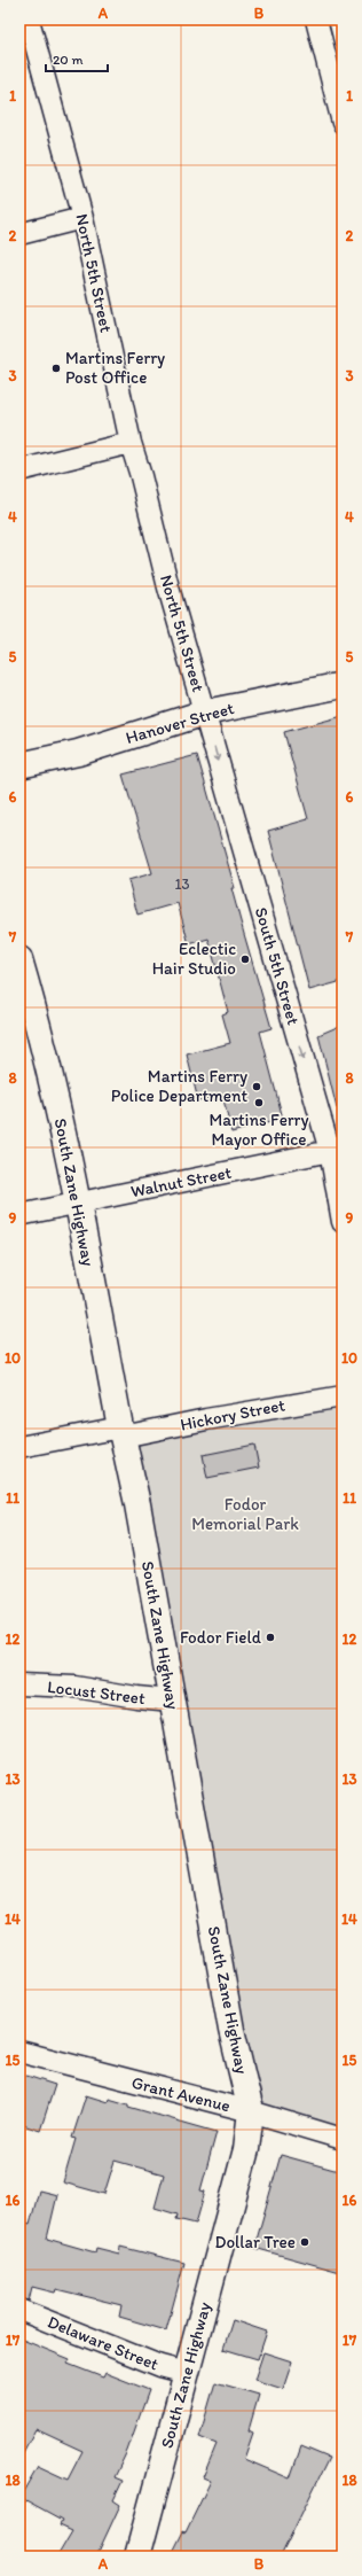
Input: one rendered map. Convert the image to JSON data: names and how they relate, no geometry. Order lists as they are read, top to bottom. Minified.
{"streets":{"street":["North 5th Street","Hanover Street","South 5th Street","Walnut Street","South Zane Highway","Hickory Street","Locust Street","Grant Avenue","Delaware Street"]},"crossings":[["North 5th Street","Hanover Street"],["North 5th Street","South 5th Street"],["Hanover Street","South 5th Street"],["South 5th Street","Walnut Street"],["Walnut Street","South Zane Highway"],["South Zane Highway","Hickory Street"],["South Zane Highway","Locust Street"],["South Zane Highway","Grant Avenue"],["South Zane Highway","Delaware Street"]],"one_way":["South 5th Street"],"parks":["Fodor Memorial Park"],"places":["Martins Ferry Post Office","Eclectic Hair Studio","Martins Ferry Police Department","Martins Ferry Mayor Office","Fodor Field","Dollar Tree"],"house_numbers":["13"],"scale_bar":"20 m","grid":{"columns":["A","B"],"rows":["1","2","3","4","5","6","7","8","9","10","11","12","13","14","15","16","17","18"]}}
